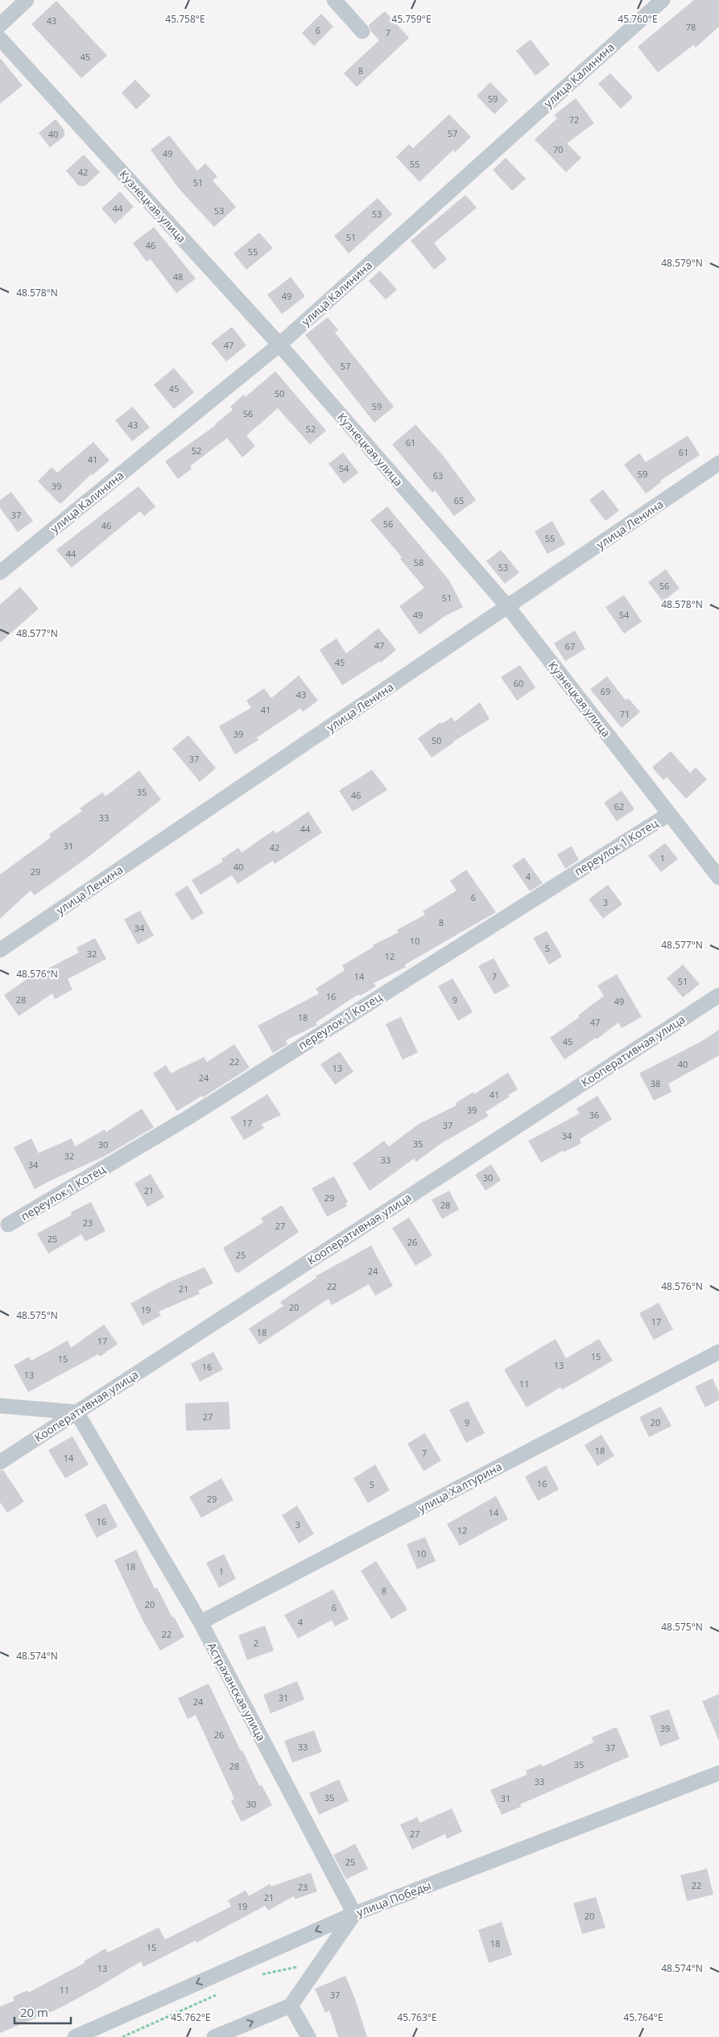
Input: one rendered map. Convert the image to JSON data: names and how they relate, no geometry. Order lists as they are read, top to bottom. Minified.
{"streets":{"street":["улица Калинина","Кузнецкая улица","улица Ленина","переулок 1 Котец","Кооперативная улица","улица Халтурина","Астраханская улица","улица Победы"]},"crossings":[["улица Калинина","Кузнецкая улица"],["Кузнецкая улица","улица Ленина"],["Кузнецкая улица","переулок 1 Котец"],["Кооперативная улица","Астраханская улица"],["улица Халтурина","Астраханская улица"],["Астраханская улица","улица Победы"]],"one_way":["улица Победы"],"house_numbers":["43","78","6","7","45","8","59","72","57","40","70","49","55","42","51","44","53","53","51","46","55","48","49","47","57","45","50","59","56","43","52","61","52","61","41","54","59","63","39","65","37","56","46","55","44","58","53","56","51","49","54","47","67","45","60","69","43","41","71","39","50","37","35","46","62","33","44","31","42","1","40","29","4","6","3","8","34","10","5","32","12","14","7","51","16","28","9","49","18","47","45","22","40","13","24","38","41","39","36","17","37","34","35","30","32","33","34","30","21","29","28","23","27","25","26","25","24","22","21","20","19","17","18","17","15","15","13","16","13","11","27","9","20","18","7","14","16","5","29","14","16","3","12","10","18","1","8","20","6","4","22","2","31","24","39","26","33","37","35","28","33","35","31","30","27","25","22","23","21","19","20","18","15","13","11","37"],"scale_bar":"20 m","coordinates":["45.759°E","45.760°E","45.758°E","48.579°N","48.578°N","48.577°N","48.576°N","48.575°N","48.574°N","45.762°E","45.763°E","45.764°E"]}
